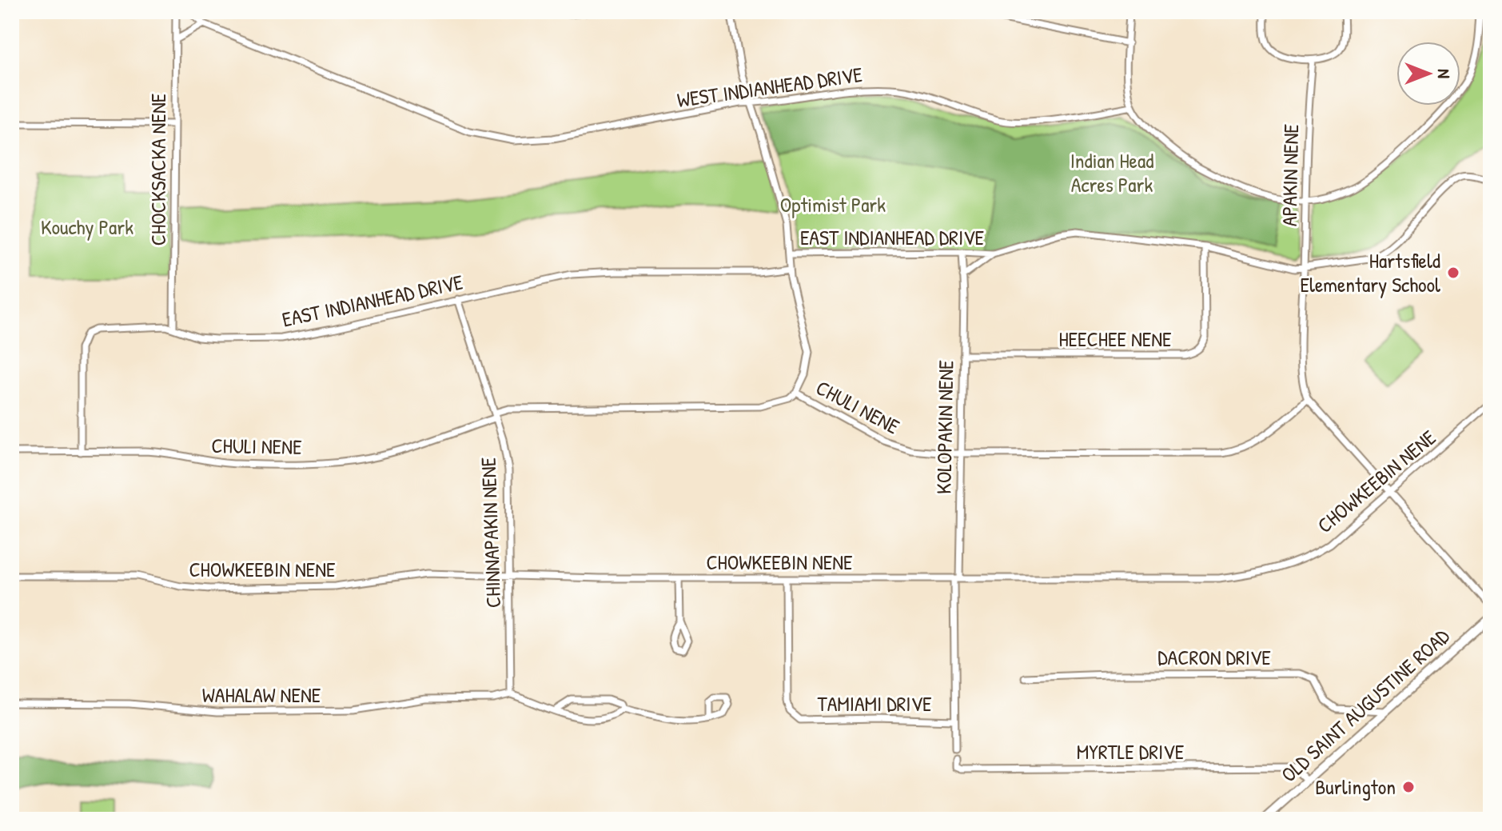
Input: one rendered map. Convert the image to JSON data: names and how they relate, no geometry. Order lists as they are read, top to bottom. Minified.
{"streets":{"street":["WEST INDIANHEAD DRIVE","CHOCKSACKA NENE","APAKIN NENE","EAST INDIANHEAD DRIVE","HEECHEE NENE","CHULI NENE","KOLOPAKIN NENE","CHOWKEEBIN NENE","CHINNAPAKIN NENE","DACRON DRIVE","WAHALAW NENE","TAMIAMI DRIVE","OLD SAINT AUGUSTINE ROAD","MYRTLE DRIVE"]},"crossings":[["CHOCKSACKA NENE","EAST INDIANHEAD DRIVE"],["APAKIN NENE","EAST INDIANHEAD DRIVE"],["APAKIN NENE","CHULI NENE"],["EAST INDIANHEAD DRIVE","HEECHEE NENE"],["EAST INDIANHEAD DRIVE","CHULI NENE"],["EAST INDIANHEAD DRIVE","KOLOPAKIN NENE"],["EAST INDIANHEAD DRIVE","CHINNAPAKIN NENE"],["HEECHEE NENE","KOLOPAKIN NENE"],["CHULI NENE","KOLOPAKIN NENE"],["CHULI NENE","CHINNAPAKIN NENE"],["KOLOPAKIN NENE","CHOWKEEBIN NENE"],["KOLOPAKIN NENE","TAMIAMI DRIVE"],["CHOWKEEBIN NENE","CHINNAPAKIN NENE"],["CHOWKEEBIN NENE","TAMIAMI DRIVE"],["CHINNAPAKIN NENE","WAHALAW NENE"],["DACRON DRIVE","OLD SAINT AUGUSTINE ROAD"],["OLD SAINT AUGUSTINE ROAD","MYRTLE DRIVE"]],"parks":["Indian Head Acres Park","Optimist Park","Kouchy Park"],"places":["Hartsfield Elementary School","Burlington"],"north":"right"}
